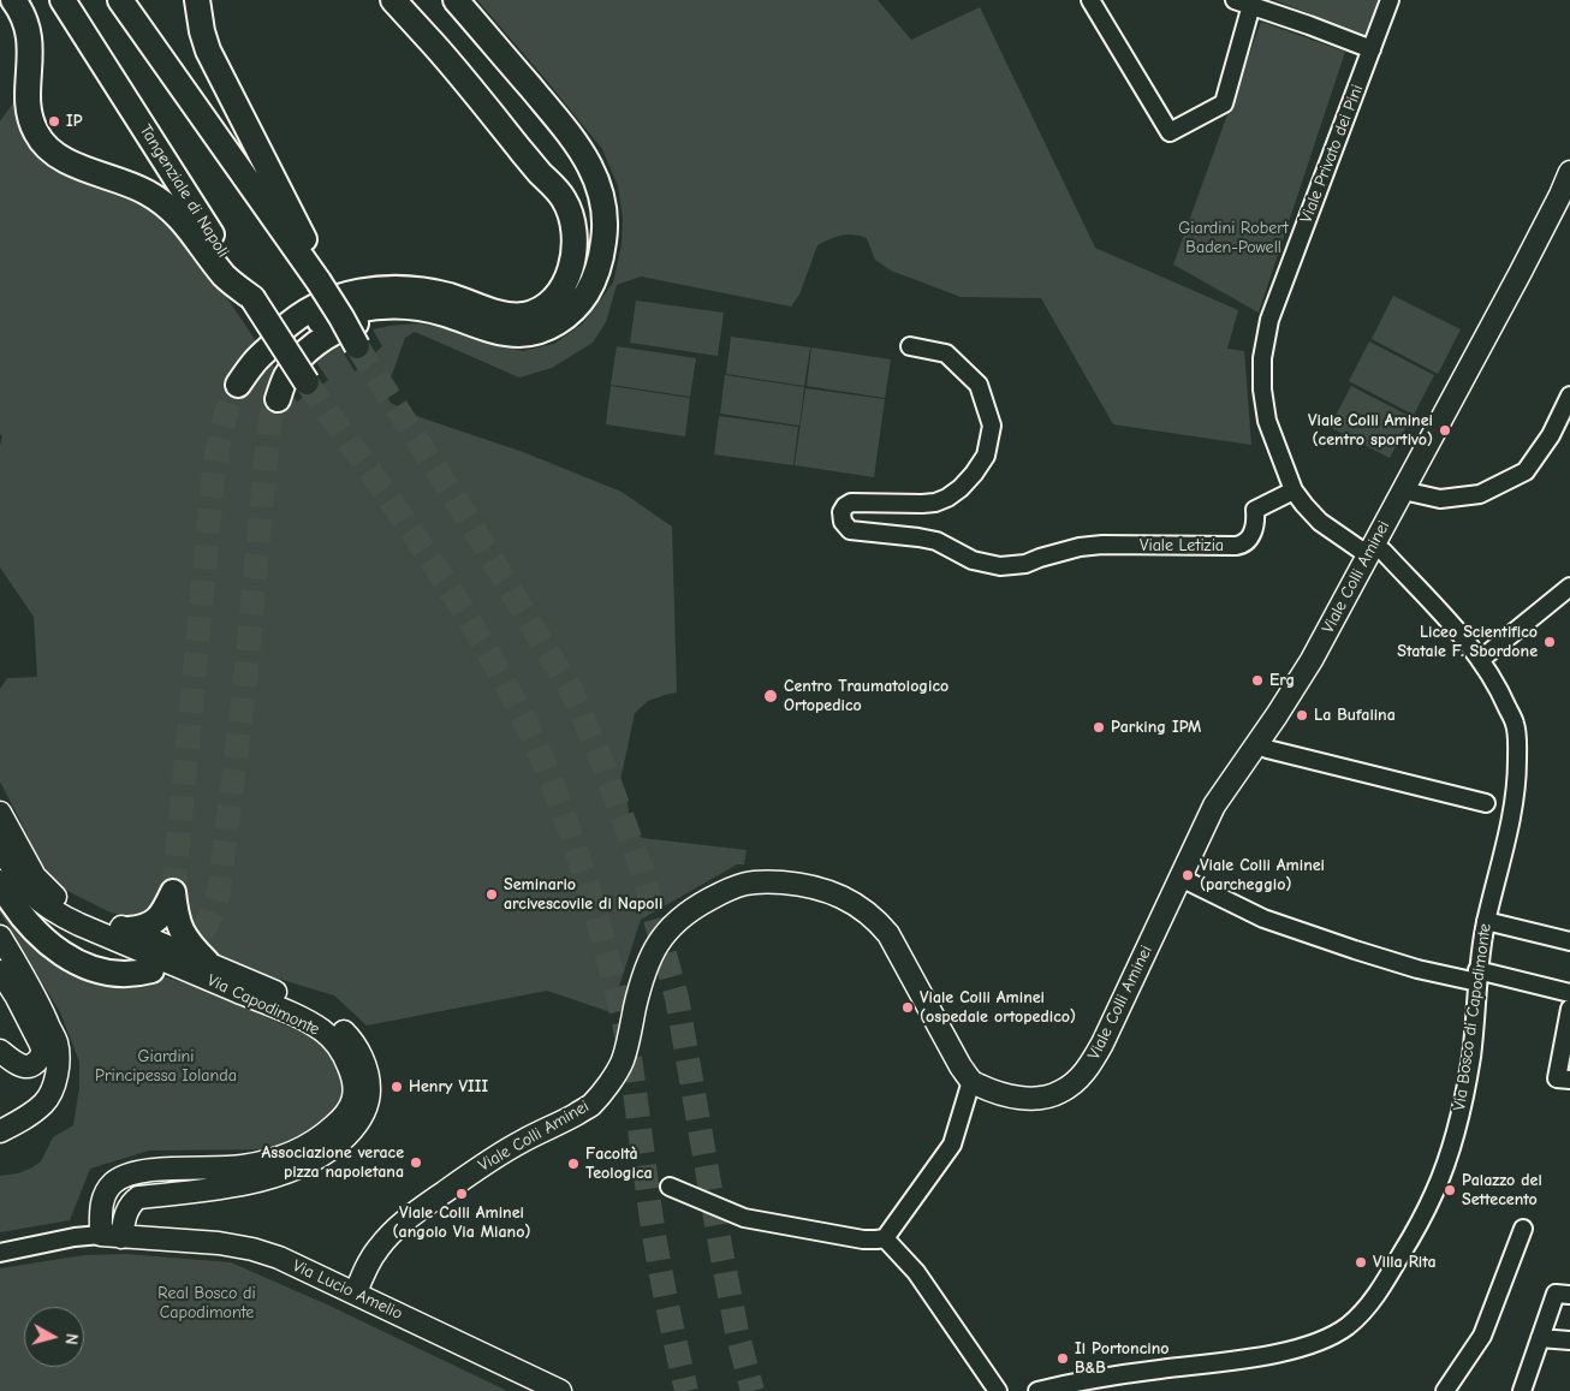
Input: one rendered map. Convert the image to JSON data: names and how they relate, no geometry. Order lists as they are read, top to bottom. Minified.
{"streets":{"highway":["Tangenziale di Napoli"],"main road":["Viale Colli Aminei","Via Capodimonte","Via Lucio Amelio"],"street":["Viale Privato dei Pini","Viale Letizia","Via Bosco di Capodimonte"]},"crossings":[["Viale Privato dei Pini","Viale Letizia"],["Viale Privato dei Pini","Viale Colli Aminei"],["Viale Privato dei Pini","Via Bosco di Capodimonte"],["Viale Colli Aminei","Via Bosco di Capodimonte"],["Viale Colli Aminei","Via Lucio Amelio"],["Via Capodimonte","Via Lucio Amelio"]],"parks":["Giardini Robert Baden-Powell","Giardini Principessa Iolanda","Real Bosco di Capodimonte"],"places":["IP","Viale Colli Aminei (centro sportivo)","Liceo Scientifico Statale F. Sbordone","Erg","Centro Traumatologico Ortopedico","La Bufalina","Parking IPM","Viale Colli Aminei (parcheggio)","Seminario arcivescovile di Napoli","Viale Colli Aminei (ospedale ortopedico)","Henry VIII","Associazione verace pizza napoletana","Facoltà Teologica","Palazzo del Settecento","Viale Colli Aminei (angolo Via Miano)","Villa Rita","Il Portoncino B&B"],"north":"right"}
